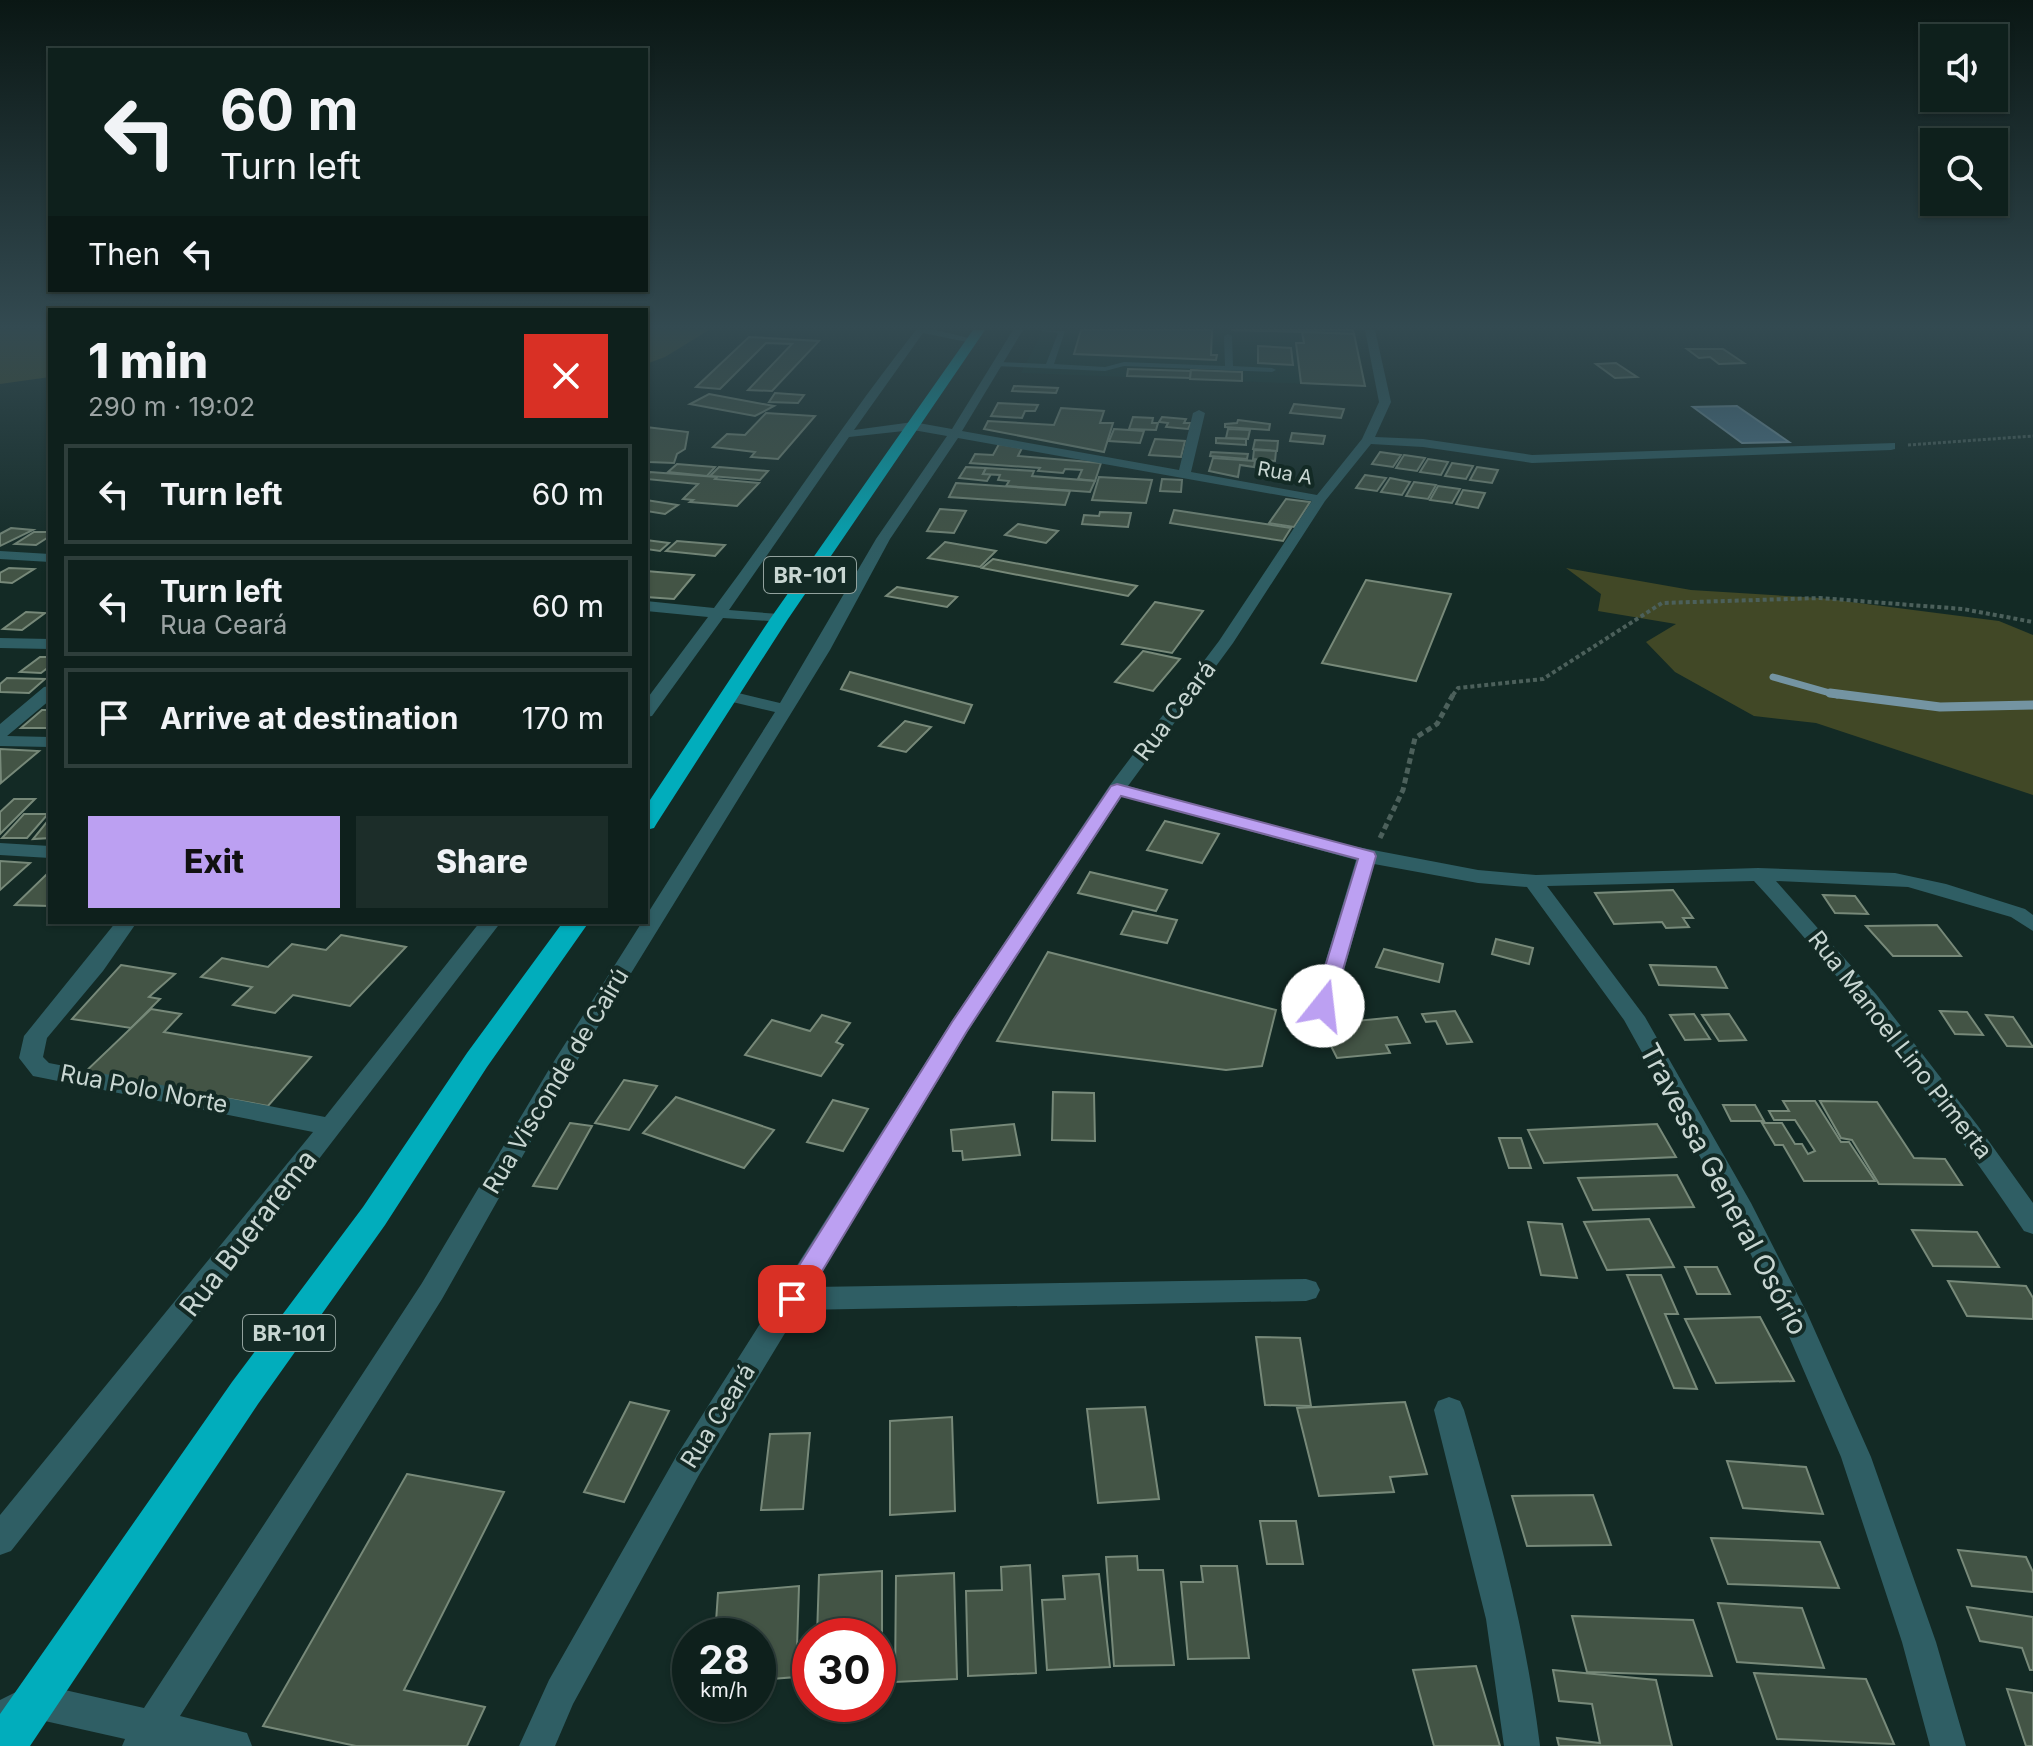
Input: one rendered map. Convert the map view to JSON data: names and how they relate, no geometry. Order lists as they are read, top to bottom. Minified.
{"streets":{"highway":["BR-101"],"street":["Rua A","Rua Ceará","Rua Manoel Lino Pimerta","Rua Visconde de Cairú","Rua Polo Norte","Travessa General Osório","Rua Buerarema"]},"crossings":[["Rua A","BR-101"],["Rua A","Rua Ceará"],["Rua A","Rua Visconde de Cairú"],["Rua Polo Norte","Rua Buerarema"]],"page":{"turn":["60 m","Turn left"],"then":"Then","heading":["1 min","290 m · 19:02"],"list":[{"name":"Turn left","value":"60 m"},{"name":"Turn left","note":"Rua Ceará","value":"60 m"},{"name":"Arrive at destination","value":"170 m"}],"buttons":["Exit","Share"],"speed":"28 km/h","limit":"30"}}
